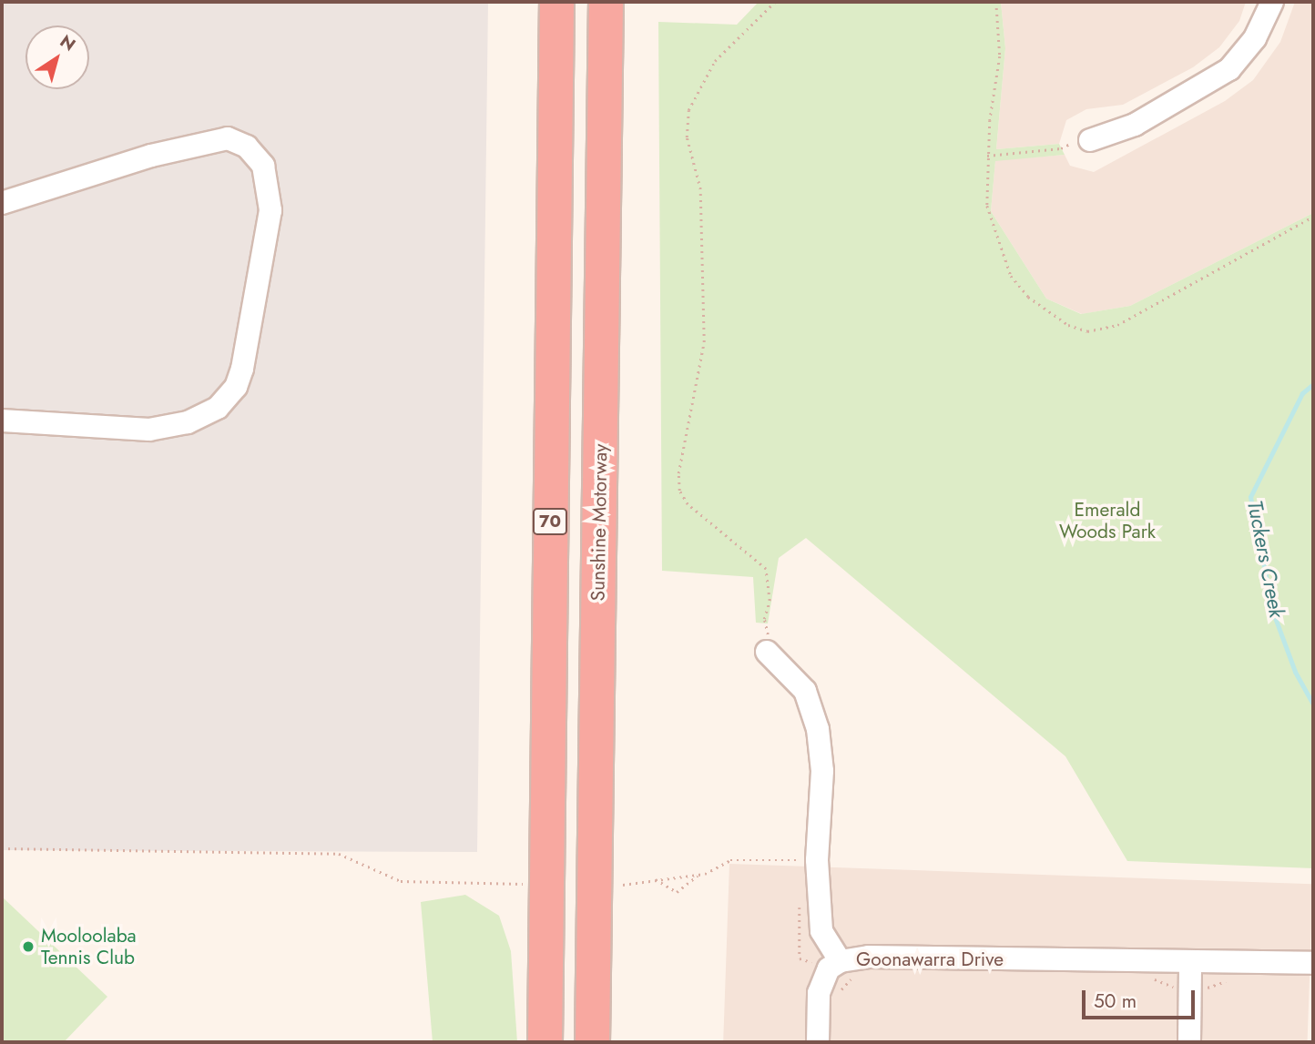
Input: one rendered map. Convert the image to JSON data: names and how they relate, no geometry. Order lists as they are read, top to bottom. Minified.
{"streets":{"highway":["70","Sunshine Motorway"],"street":["Goonawarra Drive"]},"water":["Tuckers Creek"],"parks":["Emerald Woods Park"],"places":["Mooloolaba Tennis Club"],"scale_bar":"50 m","north":"top right"}
